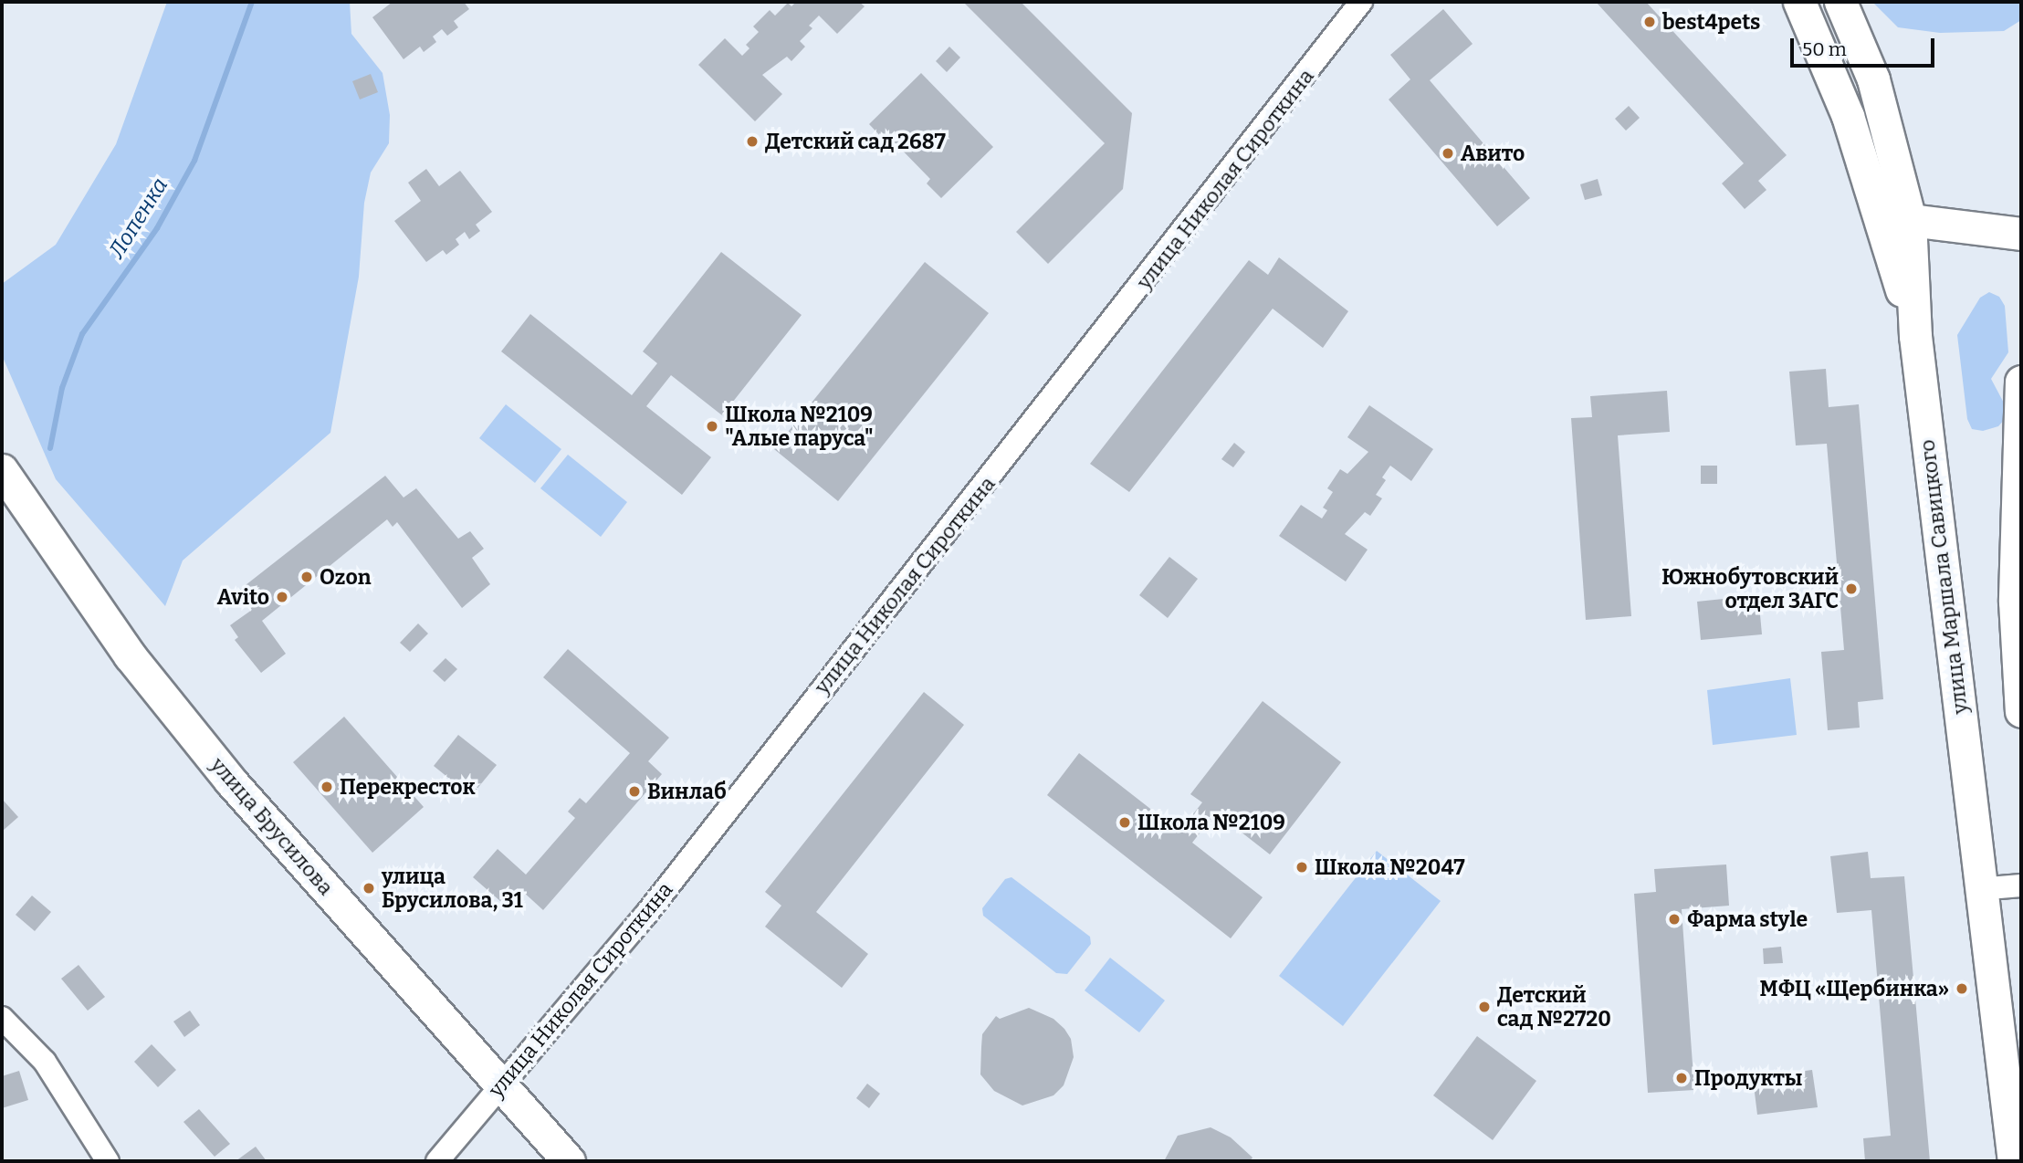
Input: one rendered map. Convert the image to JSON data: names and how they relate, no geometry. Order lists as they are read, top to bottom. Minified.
{"streets":{"street":["улица Николая Сироткина","улица Маршала Савицкого","улица Брусилова"]},"crossings":[["улица Николая Сироткина","улица Брусилова"]],"water":["Лопенка"],"places":["best4pets","Детский сад 2687","Авито","Школа №2109 \"Алые паруса\"","Ozon","Южнобутовский отдел ЗАГС","Avito","Перекресток","Винлаб","Школа №2109","Школа №2047","улица Брусилова, 31","Фарма style","МФЦ «Щербинка»","Детский сад №2720","Продукты"],"scale_bar":"50 m"}
